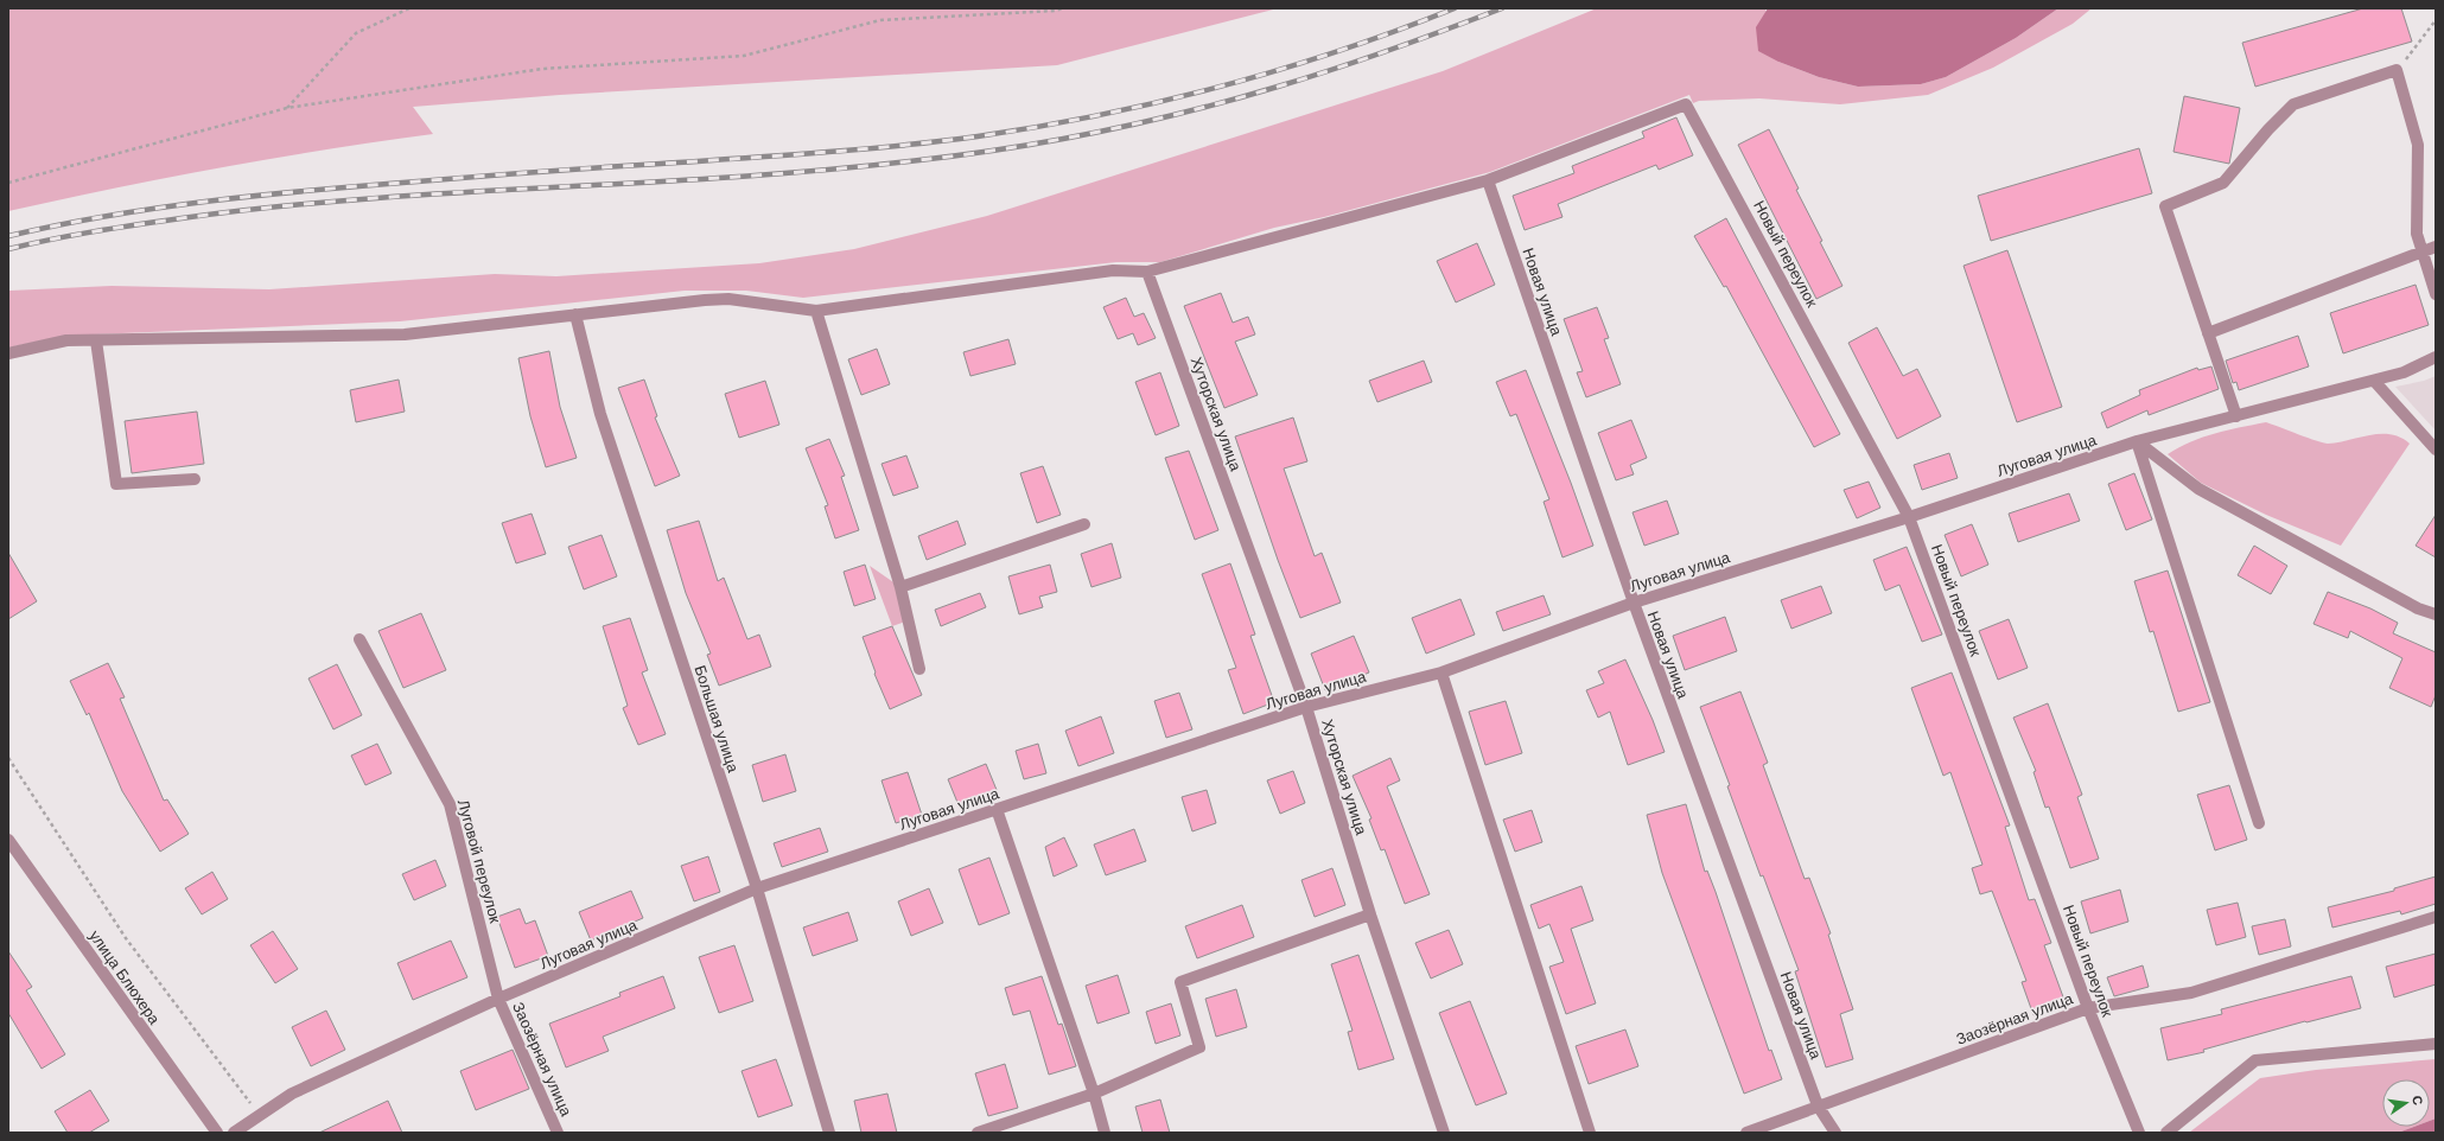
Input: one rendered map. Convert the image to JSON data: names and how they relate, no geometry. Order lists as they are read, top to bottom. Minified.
{"streets":{"street":["Новый переулок","Новая улица","Хуторская улица","Луговая улица","Большая улица","Луговой переулок","улица Блюхера","Заозёрная улица"]},"crossings":[["Новый переулок","Новая улица"],["Новый переулок","Луговая улица"],["Новый переулок","Заозёрная улица"],["Новая улица","Луговая улица"],["Новая улица","Заозёрная улица"],["Хуторская улица","Луговая улица"],["Луговая улица","Большая улица"],["Луговая улица","Луговой переулок"],["Луговая улица","Заозёрная улица"],["Луговой переулок","Заозёрная улица"]],"north":"right"}
